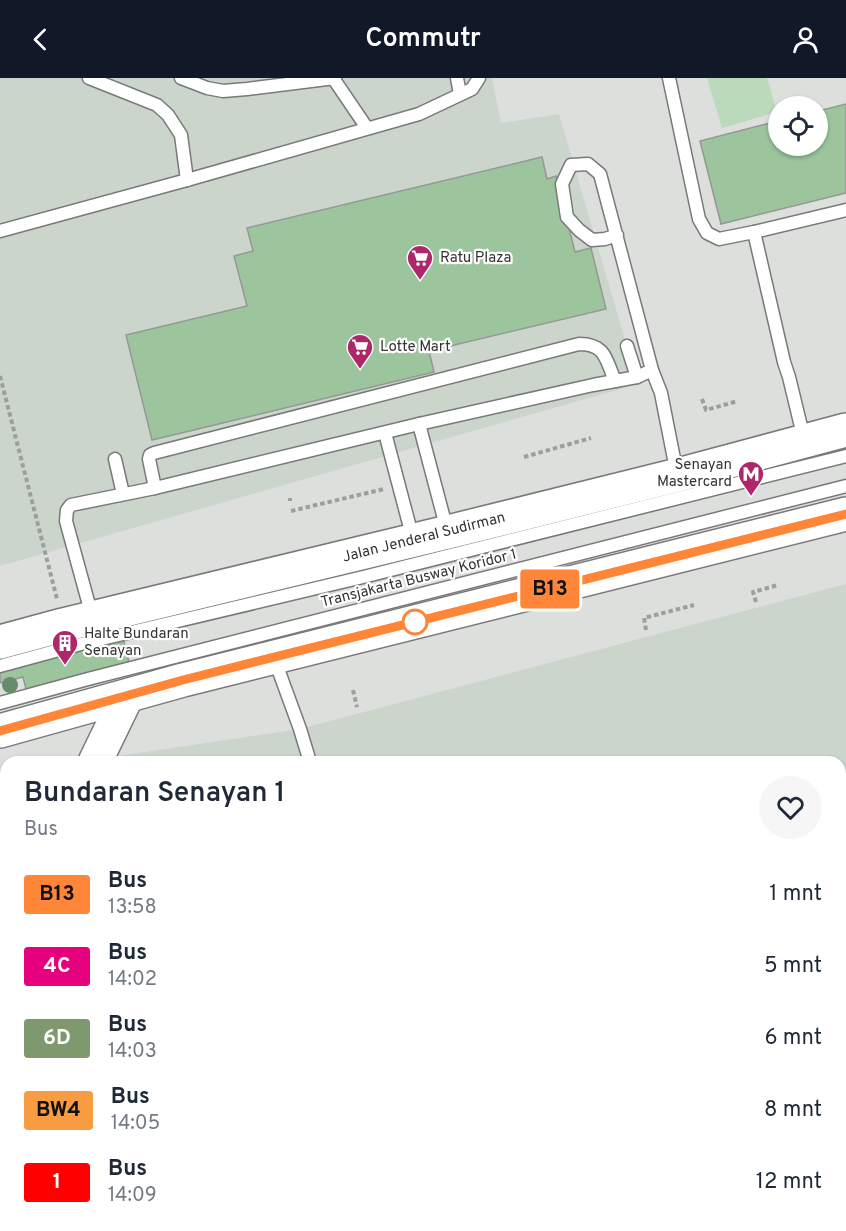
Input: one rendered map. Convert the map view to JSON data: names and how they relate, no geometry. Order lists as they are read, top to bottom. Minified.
{"streets":{"main road":["Jalan Jenderal Sudirman"],"lane":["Transjakarta Busway Koridor 1"]},"places":{"supermarket":["Ratu Plaza","Lotte Mart"],"metro station":["Senayan Mastercard"],"building":["Halte Bundaran Senayan"]},"lines":["bus line B13"],"page":{"header":"Commutr","on_map":"B13","heading":["Bundaran Senayan 1","Bus"],"list":[{"mark":"B13","name":"Bus","note":"13:58","value":"1 mnt"},{"mark":"4C","name":"Bus","note":"14:02","value":"5 mnt"},{"mark":"6D","name":"Bus","note":"14:03","value":"6 mnt"},{"mark":"BW4","name":"Bus","note":"14:05","value":"8 mnt"},{"mark":"1","name":"Bus","note":"14:09","value":"12 mnt"}]}}
